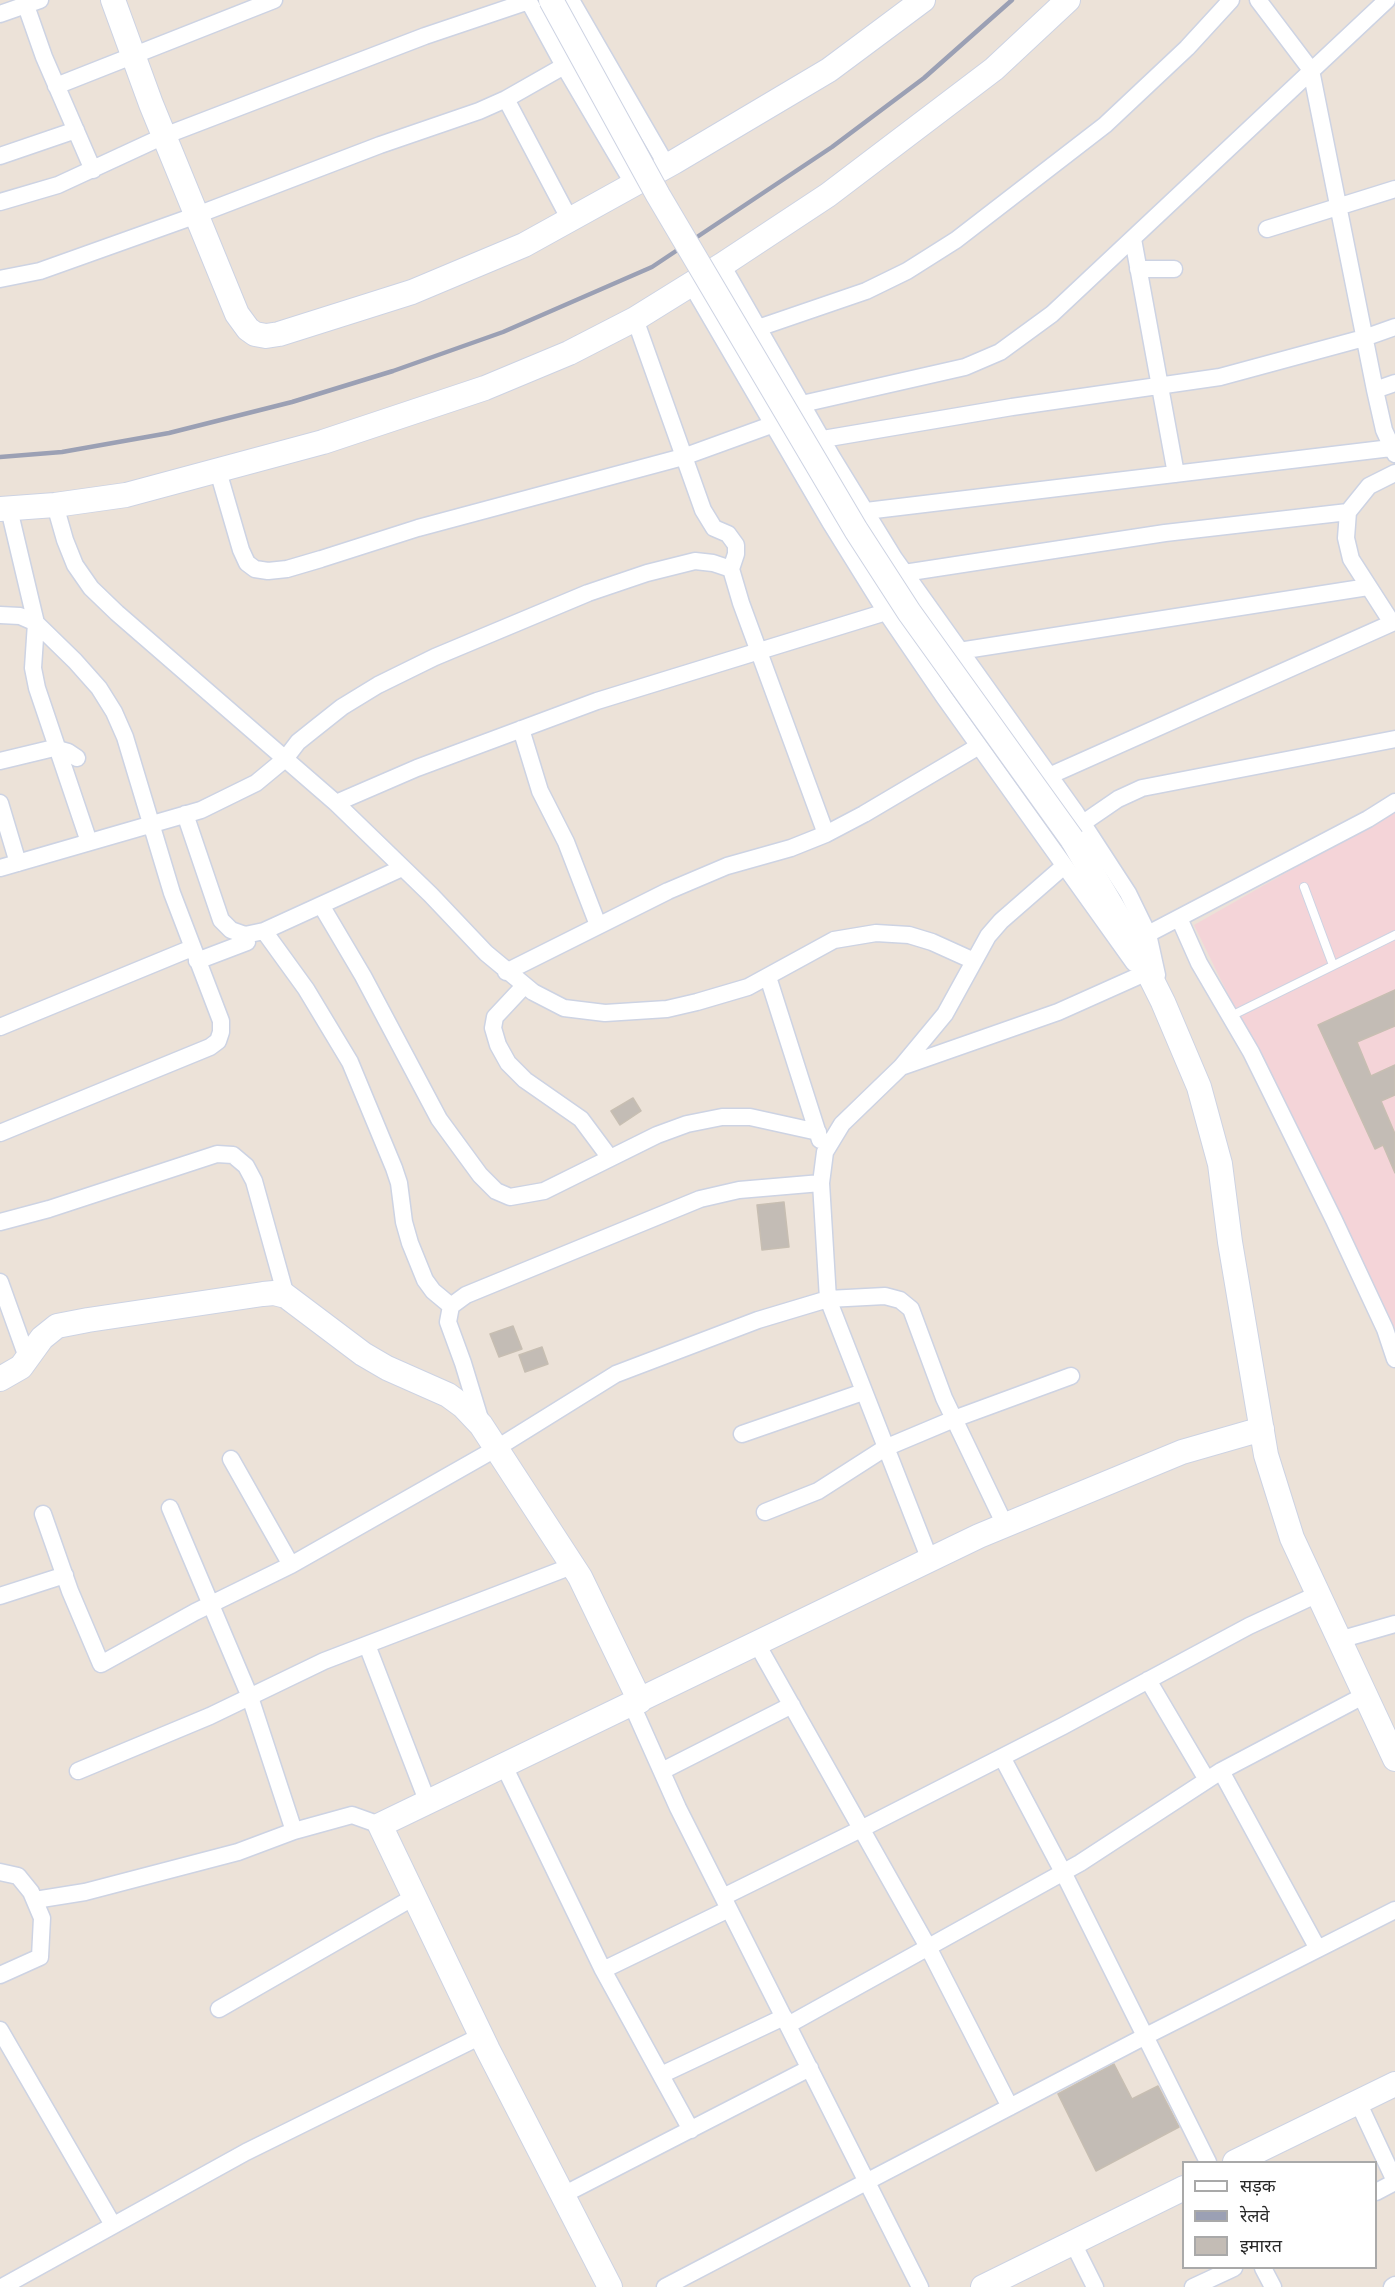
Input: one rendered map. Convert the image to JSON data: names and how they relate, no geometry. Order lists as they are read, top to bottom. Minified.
{"legend":["सड़क","रेलवे","इमारत"]}
